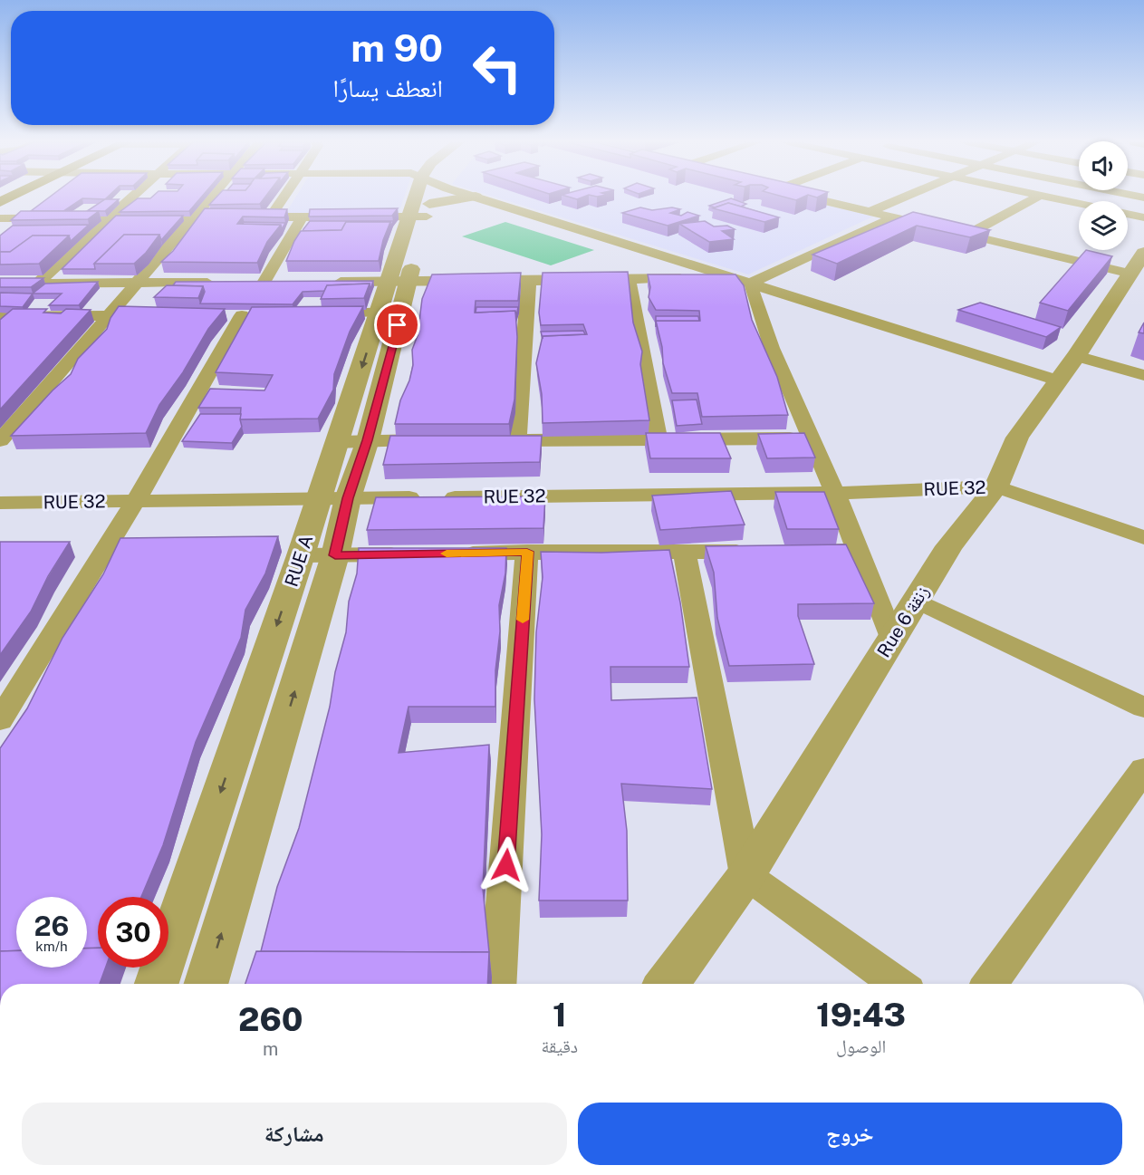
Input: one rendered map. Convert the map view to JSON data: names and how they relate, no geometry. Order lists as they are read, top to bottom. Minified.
{"streets":{"street":["RUE 32","RUE A","Rue 6 زنقة"]},"crossings":[["RUE 32","RUE A"],["RUE 32","Rue 6 زنقة"]],"page":{"turn":["90 m","انعطف يسارًا"],"speed":"26 km/h","limit":"30","eta":["19:43","الوصول","1","دقيقة","260","m"],"buttons":["خروج","مشاركة"]}}
